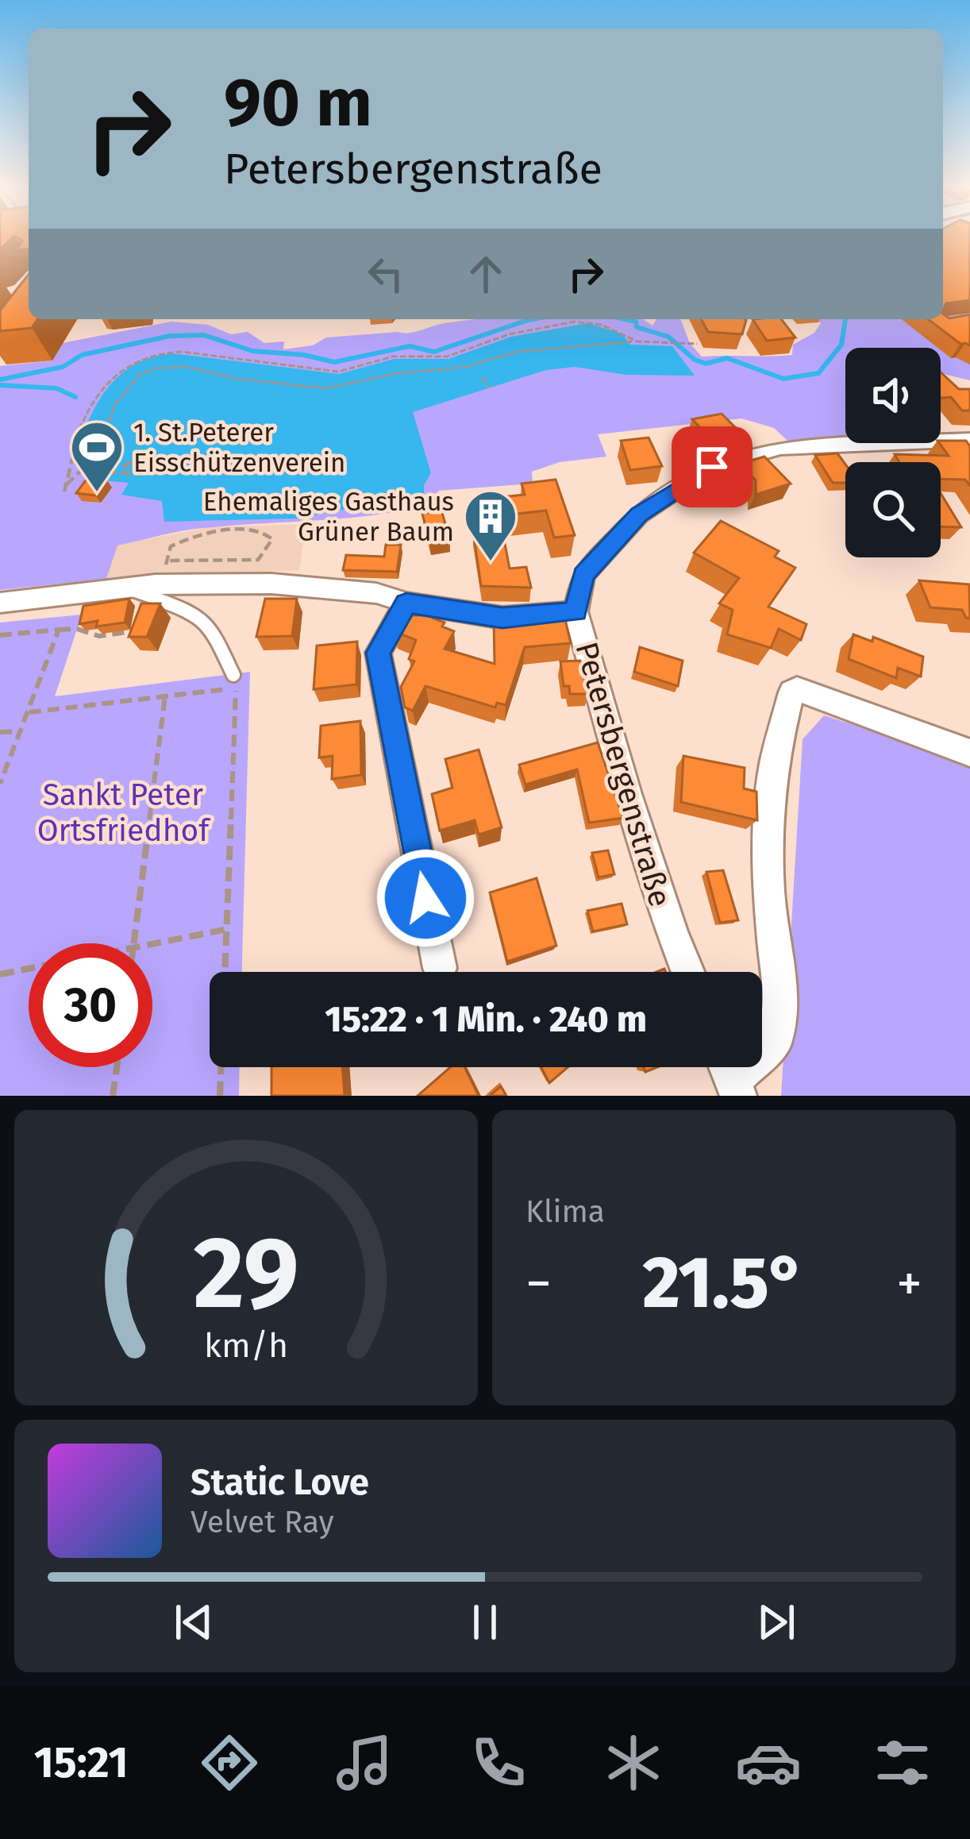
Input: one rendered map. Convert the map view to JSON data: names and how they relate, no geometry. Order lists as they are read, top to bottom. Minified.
{"streets":{"street":["Petersbergenstraße"]},"parks":["Sankt Peter Ortsfriedhof"],"places":{"sports":["1. St.Peterer Eisschützenverein"],"building":["Ehemaliges Gasthaus Grüner Baum"]},"page":{"turn":["90 m","Petersbergenstraße"],"limit":"30","trip":"15:22 · 1 Min. · 240 m","tile":"Klima","heat":["−","21.5°","+"],"song":["Static Love","Velvet Ray"],"tabs":"15:21","gauge":["29","km/h"]}}
